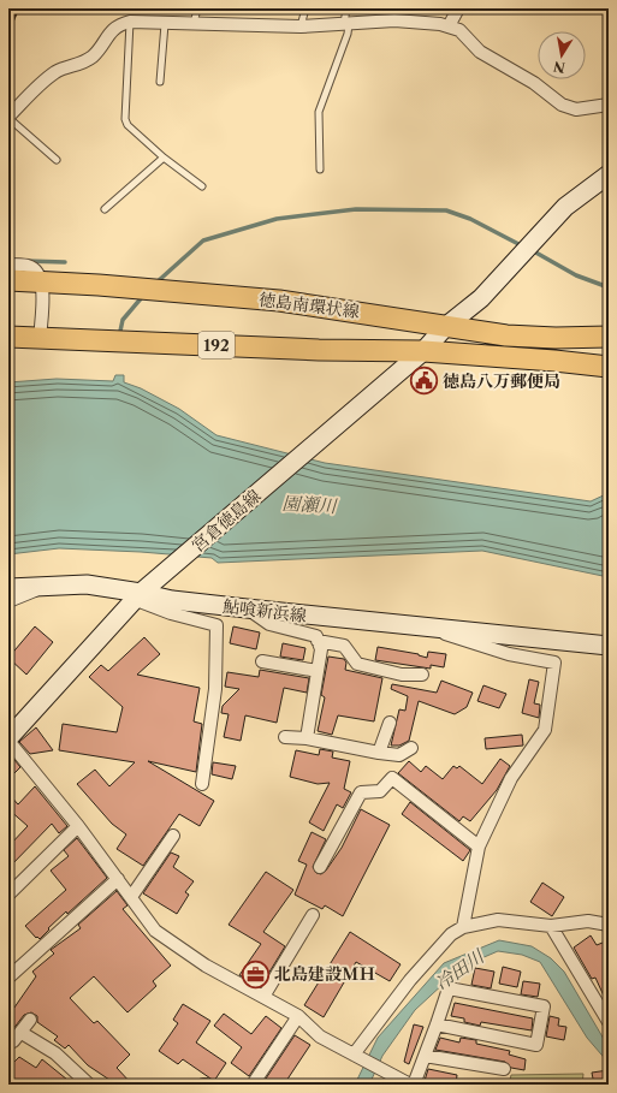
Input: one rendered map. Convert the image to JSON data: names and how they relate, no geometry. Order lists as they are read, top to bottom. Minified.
{"streets":{"highway":["徳島南環状線","192"],"main road":["宮倉徳島線","鮎喰新浜線"]},"crossings":[["徳島南環状線","宮倉徳島線"],["192","宮倉徳島線"],["宮倉徳島線","鮎喰新浜線"]],"water":["園瀬川","冷田川"],"places":{"public building":["徳島八万郵便局"],"office":["北島建設ＭＨ"]},"north":"bottom"}
